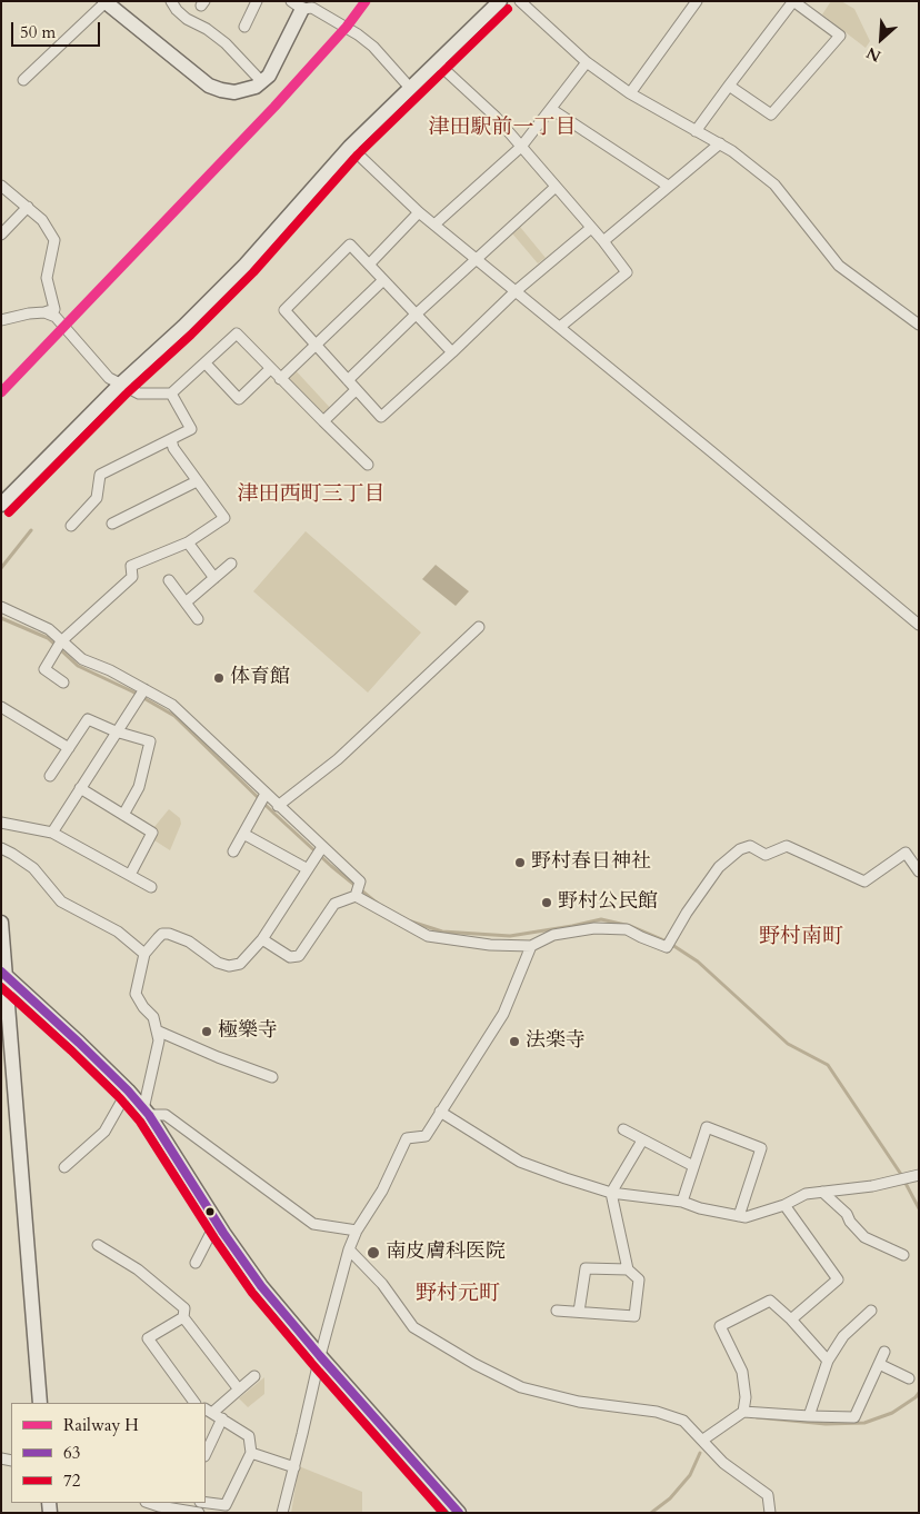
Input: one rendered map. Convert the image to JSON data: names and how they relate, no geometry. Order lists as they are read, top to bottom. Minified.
{"districts":["津田駅前一丁目","津田西町三丁目","野村南町","野村元町"],"places":["体育館","野村春日神社","野村公民館","極樂寺","法楽寺","南皮膚科医院"],"lines":["rail line H","transit line 72","transit line 63"],"legend":["Railway H","63","72"],"scale_bar":"50 m","north":"bottom left"}
